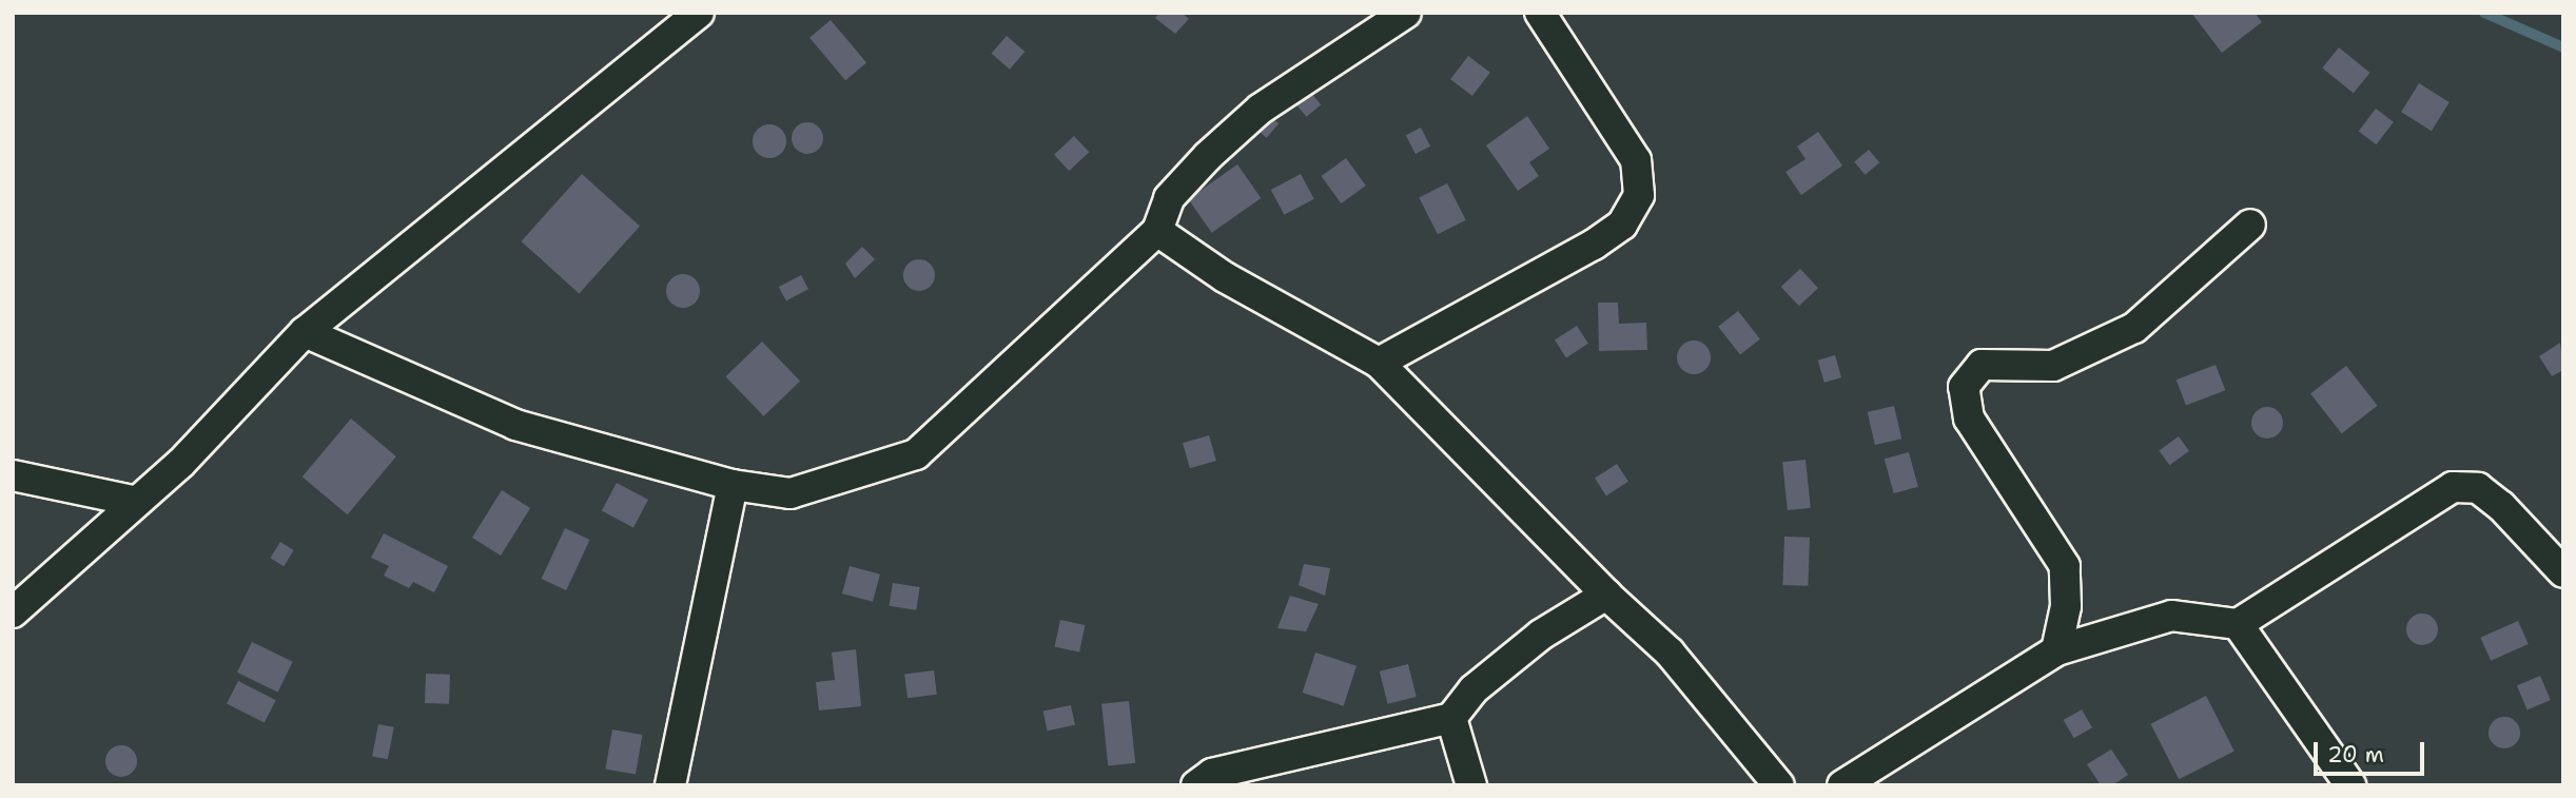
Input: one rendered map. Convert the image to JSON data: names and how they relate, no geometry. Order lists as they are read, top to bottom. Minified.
{"scale_bar":"20 m"}
